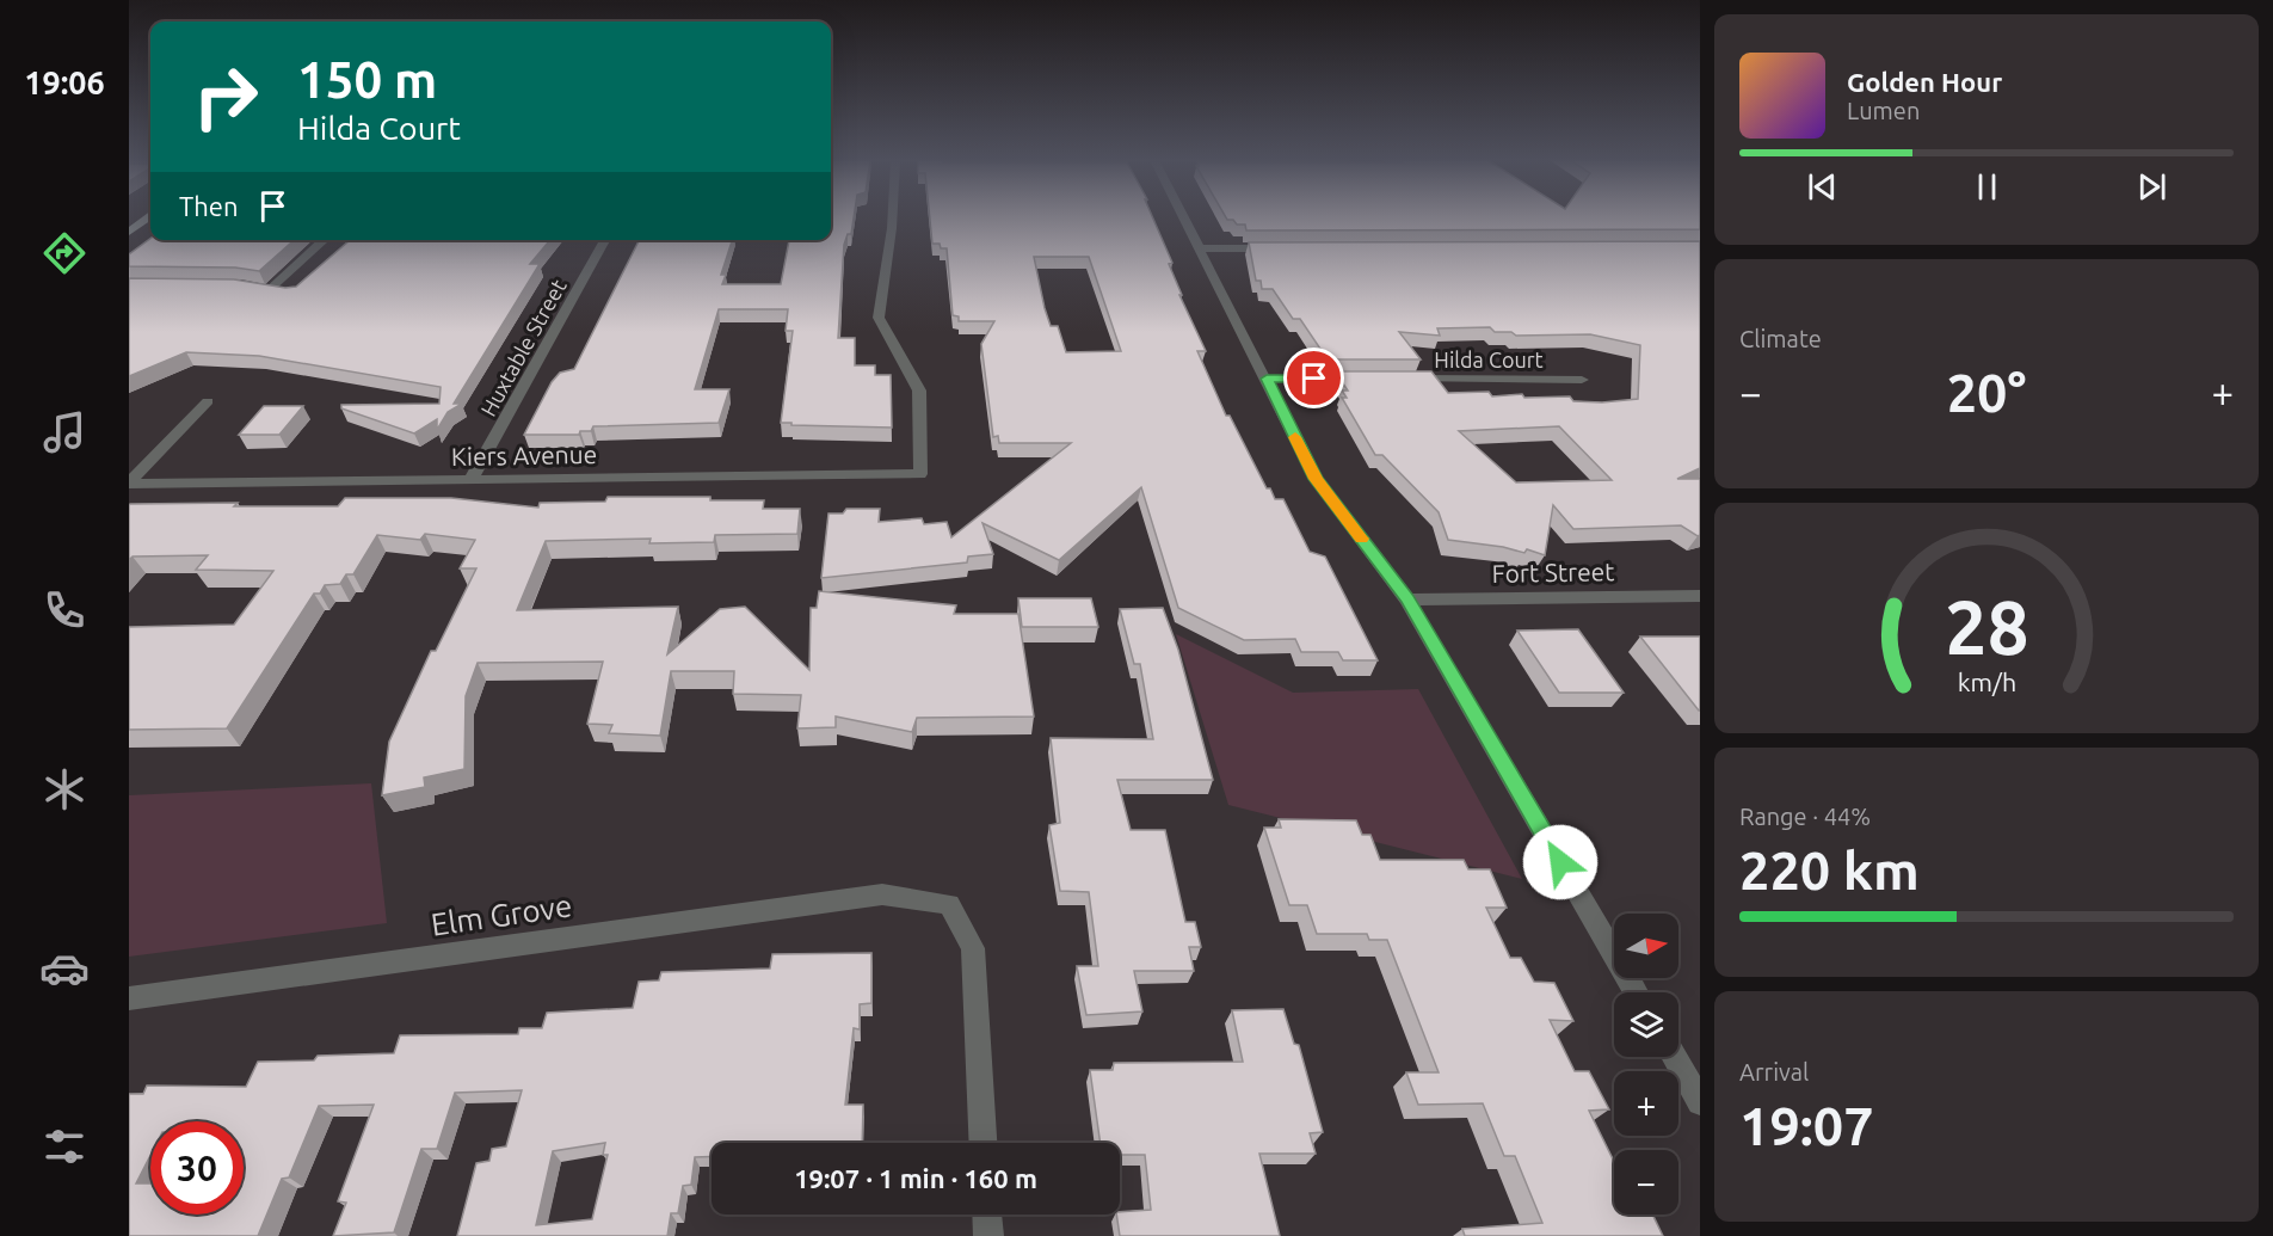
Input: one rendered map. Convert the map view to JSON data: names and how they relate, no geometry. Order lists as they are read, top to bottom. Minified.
{"streets":{"street":["Huxtable Street","Hilda Court","Kiers Avenue","Fort Street","Elm Grove"]},"crossings":[["Huxtable Street","Kiers Avenue"]],"north":"right","page":{"tabs":"19:06","turn":["150 m","Hilda Court"],"song":["Golden Hour","Lumen"],"then":"Then","tile":["Climate",["Range · 44%","220 km"],["Arrival","19:07"]],"heat":["−","20°","+"],"map_buttons":["+","−"],"limit":"30","trip":"19:07 · 1 min · 160 m","gauge":["28","km/h"]}}
